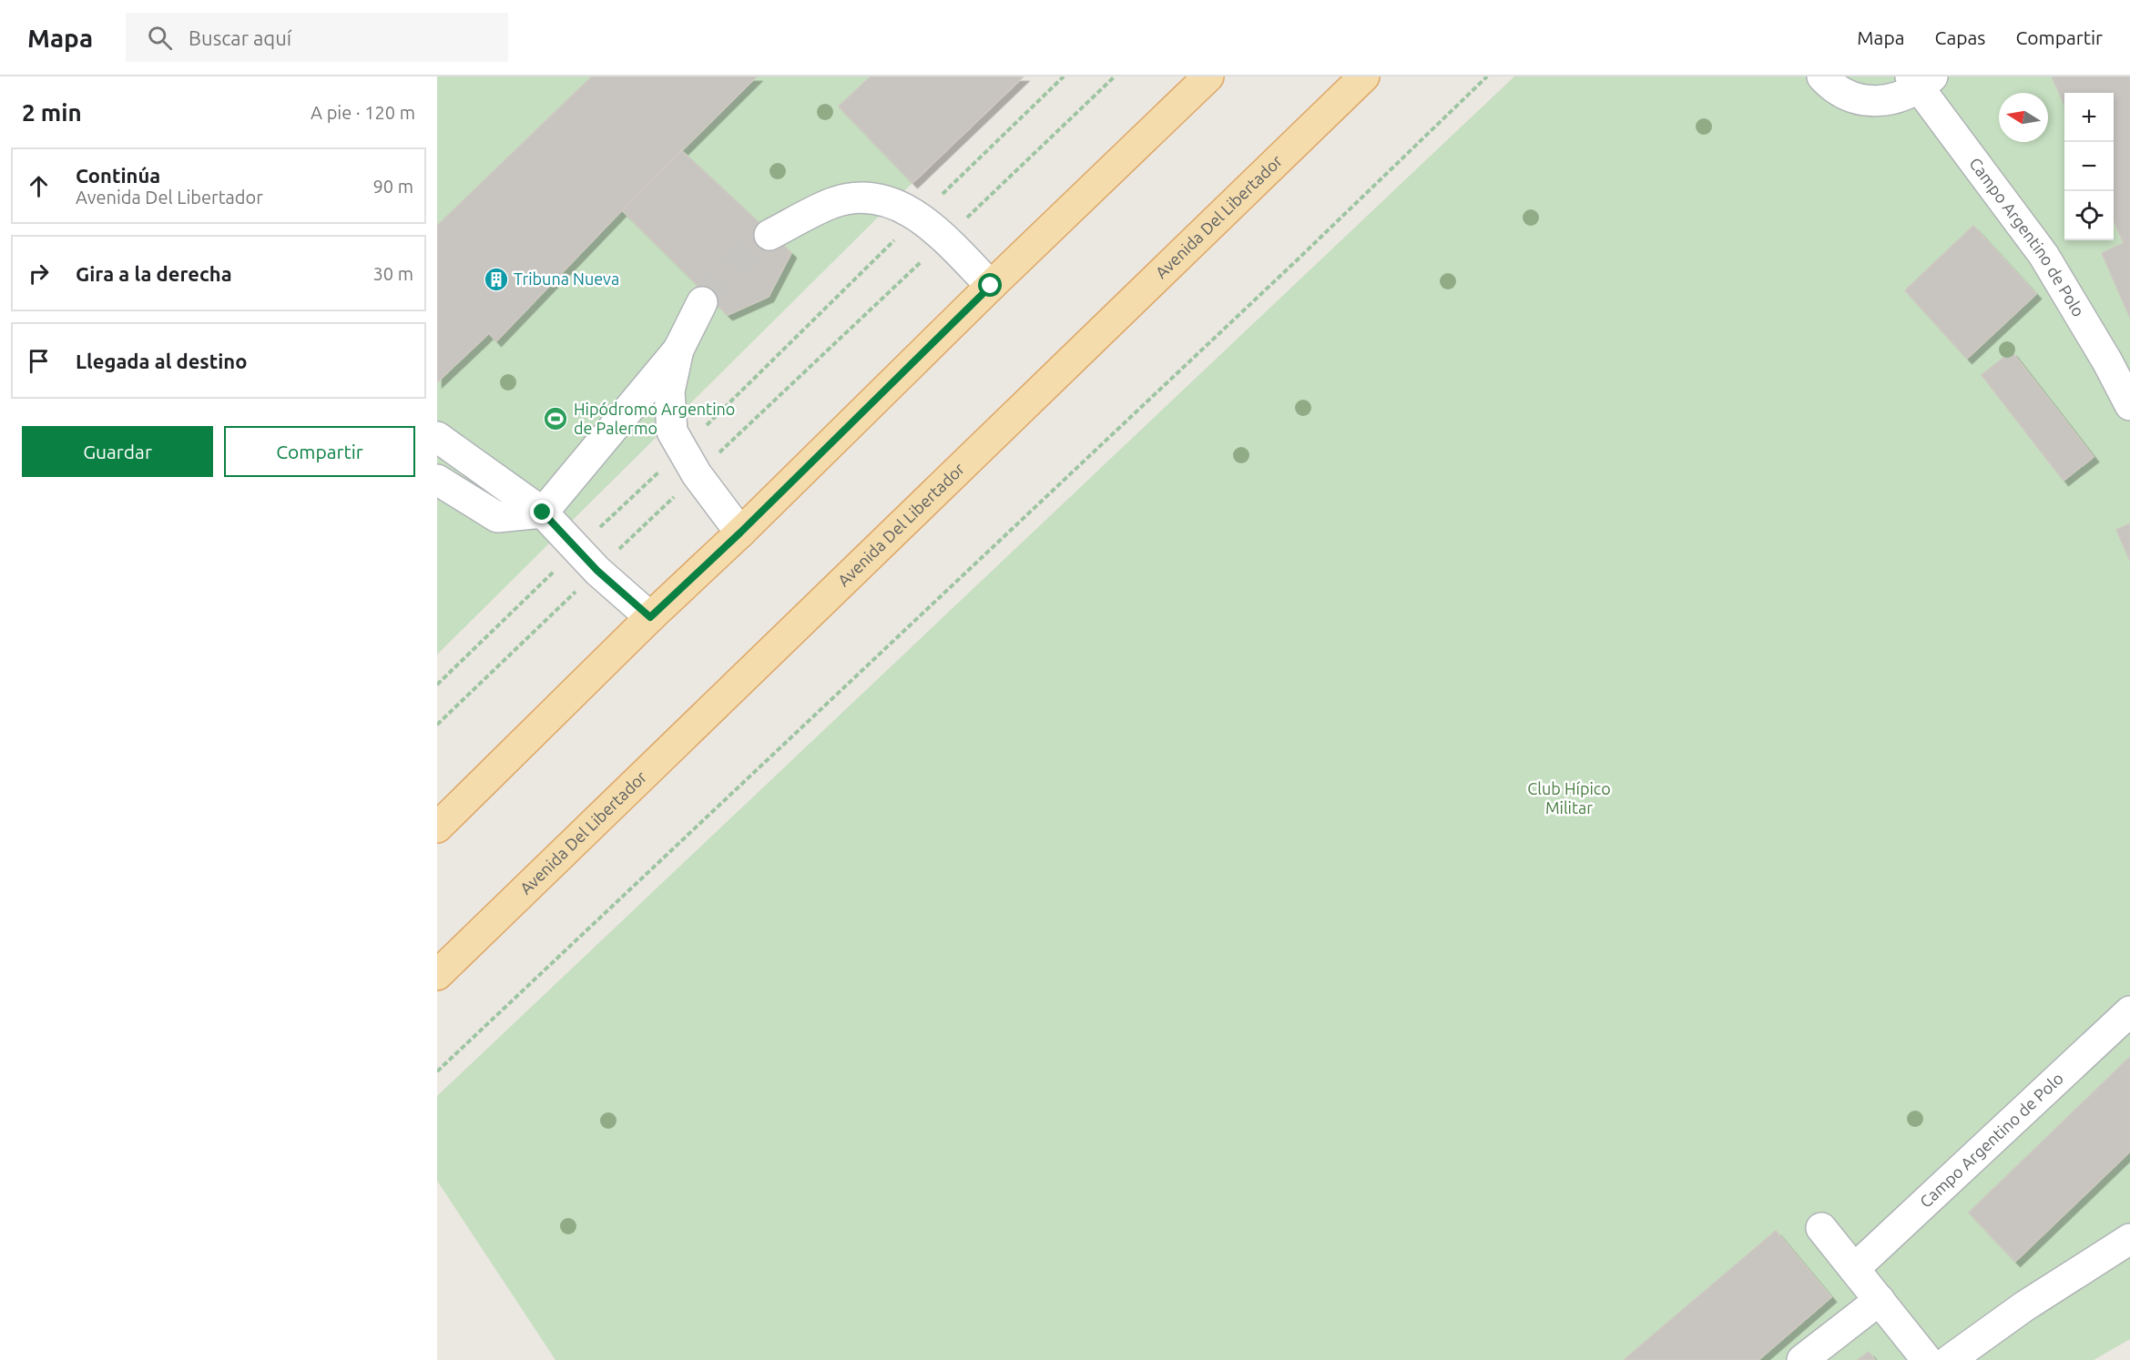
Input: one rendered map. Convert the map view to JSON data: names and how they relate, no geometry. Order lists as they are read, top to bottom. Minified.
{"streets":{"main road":["Avenida Del Libertador"],"lane":["Campo Argentino de Polo"]},"parks":["Club Hípico Militar"],"places":{"building":["Tribuna Nueva"],"sports":["Hipódromo Argentino de Palermo"]},"north":"left","page":{"header":"Mapa","search":"Buscar aquí","nav":["Mapa","Capas","Compartir"],"heading":["2 min","A pie · 120 m"],"map_buttons":["+","−"],"list":[["Continúa","Avenida Del Libertador","90 m"],["Gira a la derecha","30 m"],"Llegada al destino"],"buttons":["Guardar","Compartir"]}}
